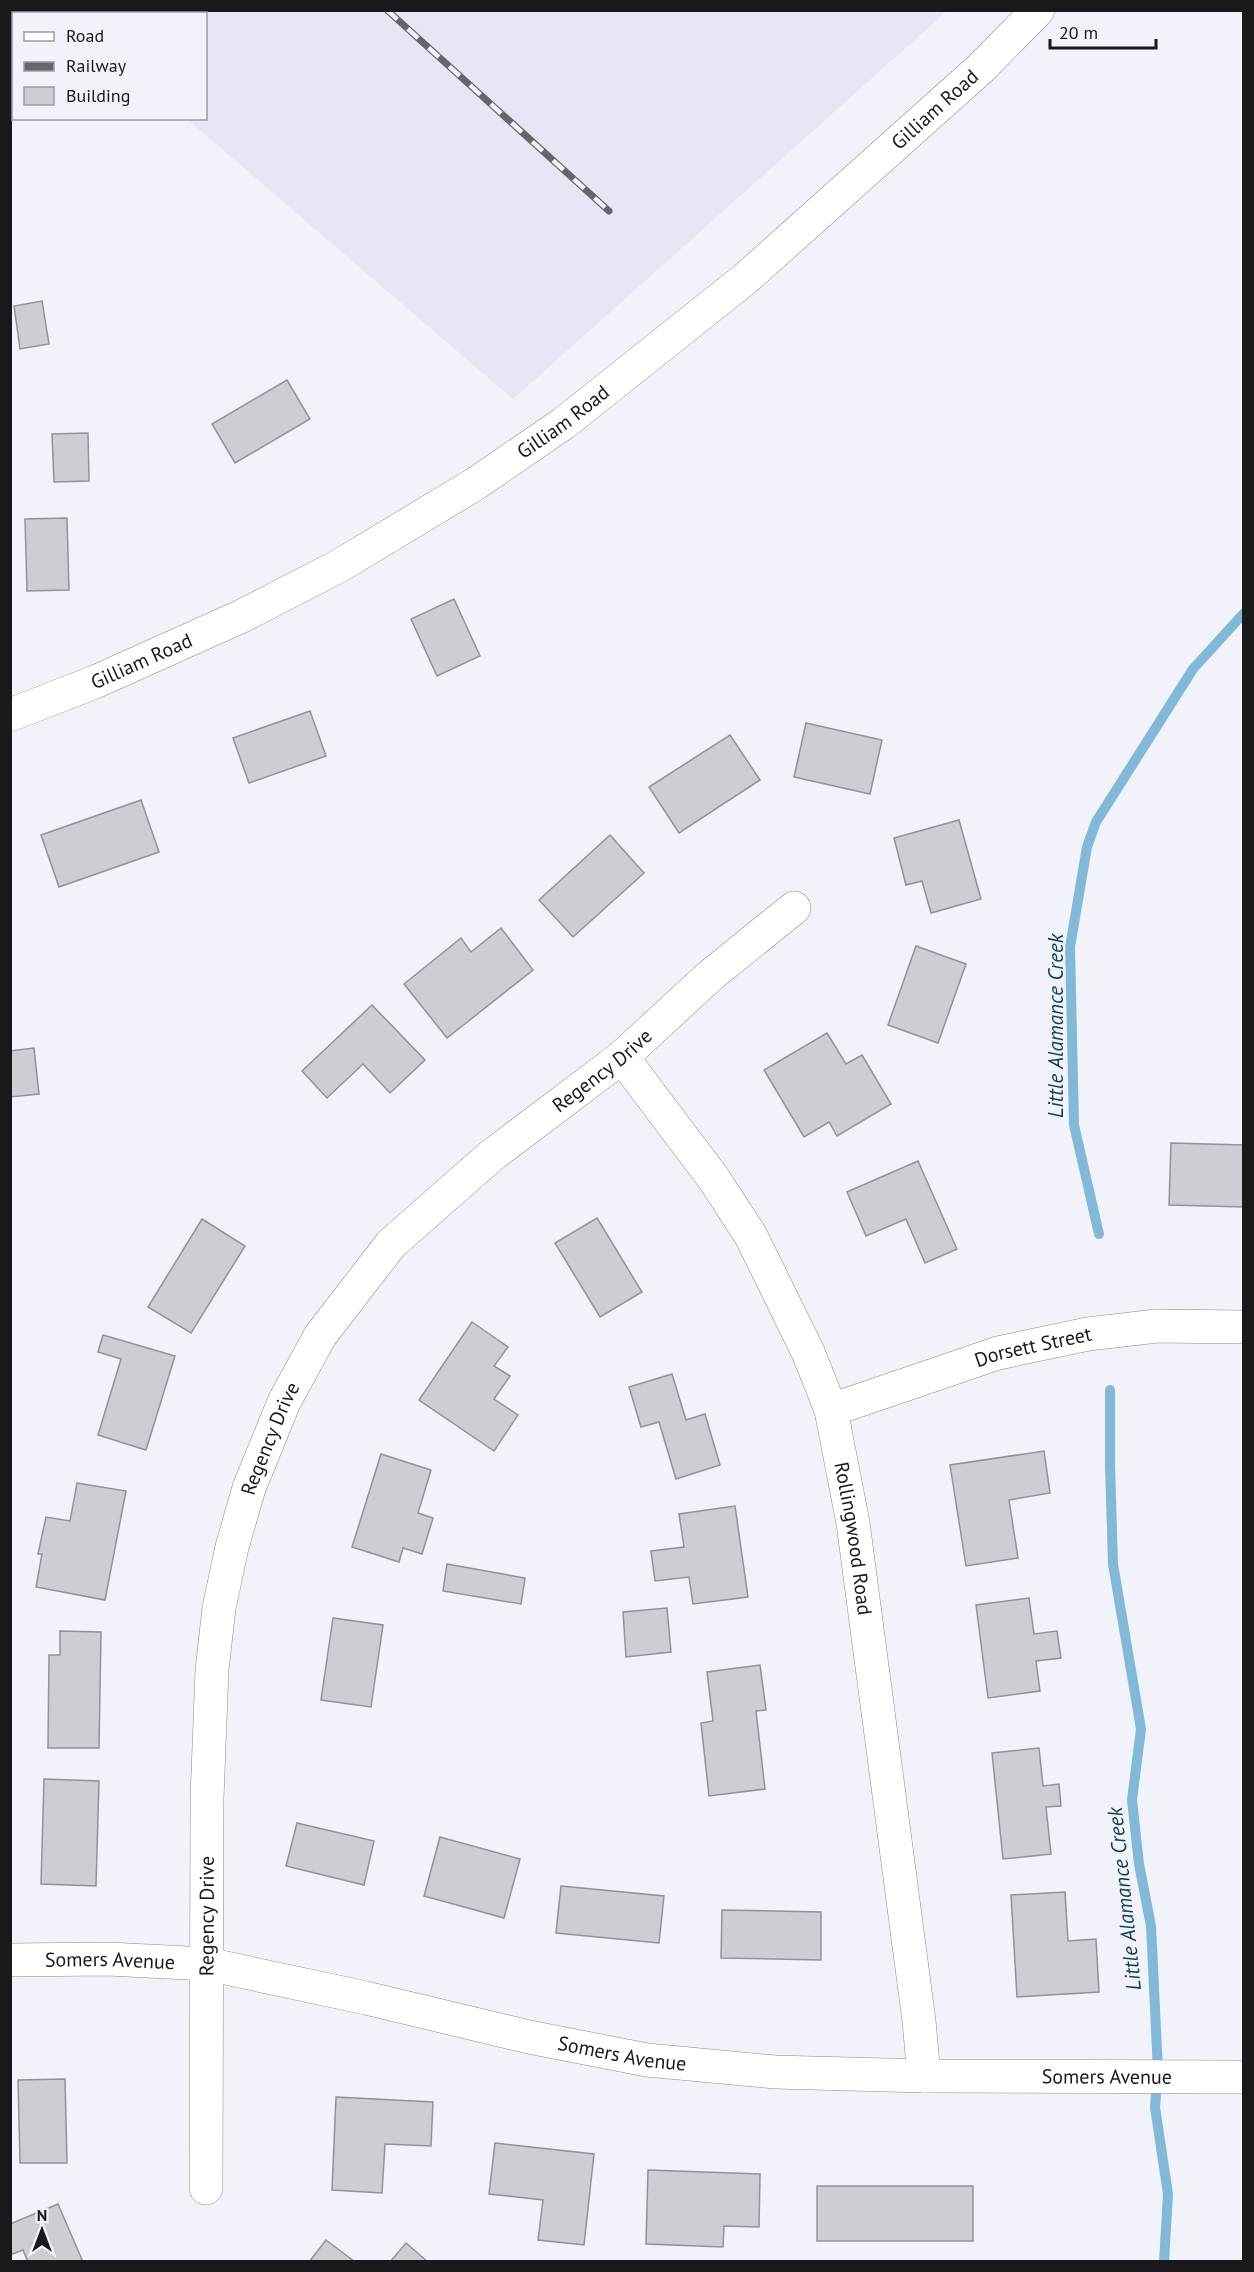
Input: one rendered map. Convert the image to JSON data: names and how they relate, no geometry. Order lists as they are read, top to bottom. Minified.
{"streets":{"street":["Gilliam Road","Regency Drive","Dorsett Street","Rollingwood Road","Somers Avenue"]},"crossings":[["Regency Drive","Rollingwood Road"],["Regency Drive","Somers Avenue"],["Dorsett Street","Rollingwood Road"],["Rollingwood Road","Somers Avenue"]],"water":["Little Alamance Creek"],"legend":["Road","Railway","Building"],"scale_bar":"20 m","north":"top"}
